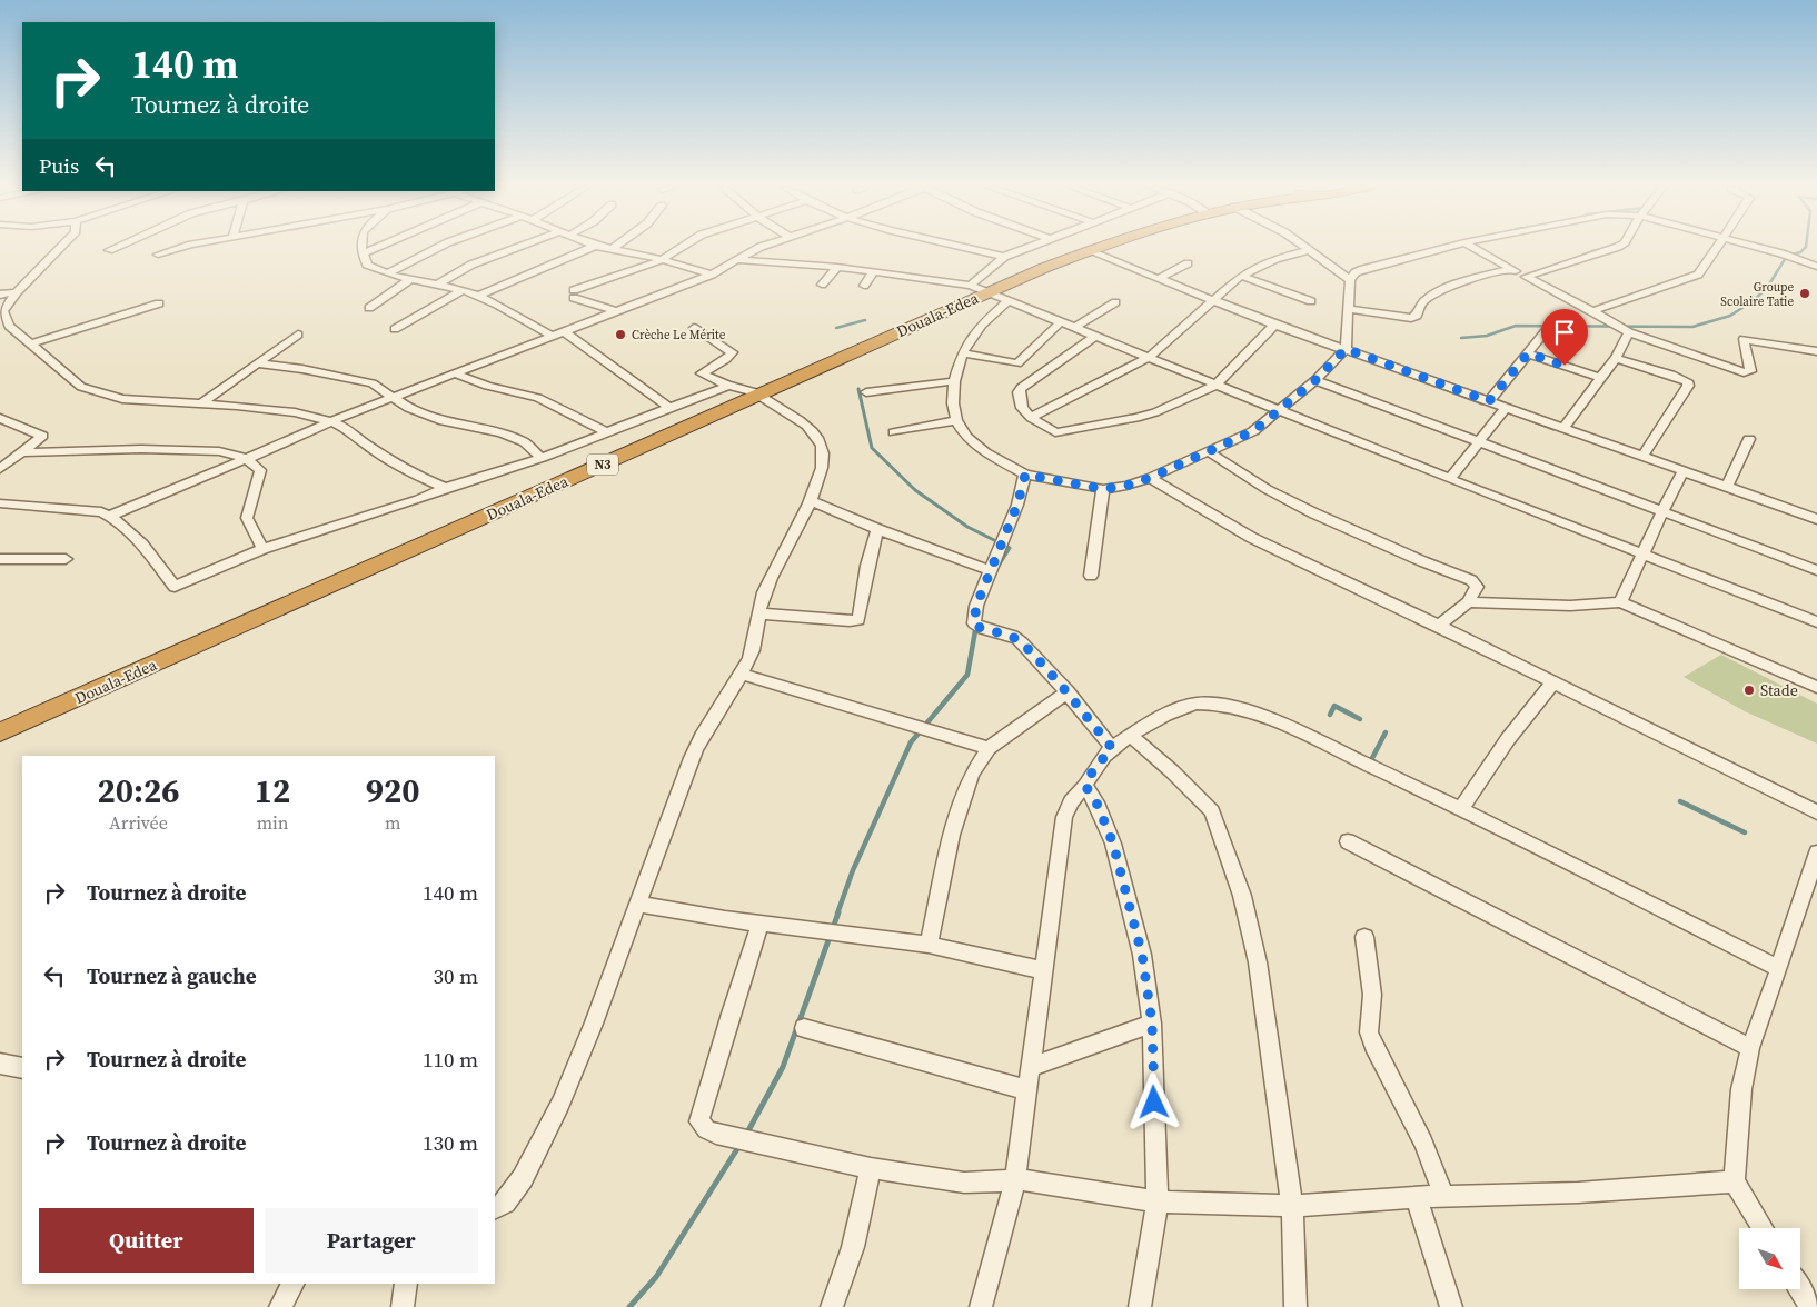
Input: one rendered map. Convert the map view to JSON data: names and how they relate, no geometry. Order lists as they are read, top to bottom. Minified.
{"streets":{"highway":["Douala-Edea","N3"]},"places":["Groupe Scolaire Tatie","Crèche Le Mérite","Stade"],"north":"bottom right","page":{"turn":["140 m","Tournez à droite"],"then":"Puis","eta":["20:26","Arrivée","12","min","920","m"],"list":[{"name":"Tournez à droite","value":"140 m"},{"name":"Tournez à gauche","value":"30 m"},{"name":"Tournez à droite","value":"110 m"},{"name":"Tournez à droite","value":"130 m"}],"buttons":["Quitter","Partager"]}}
